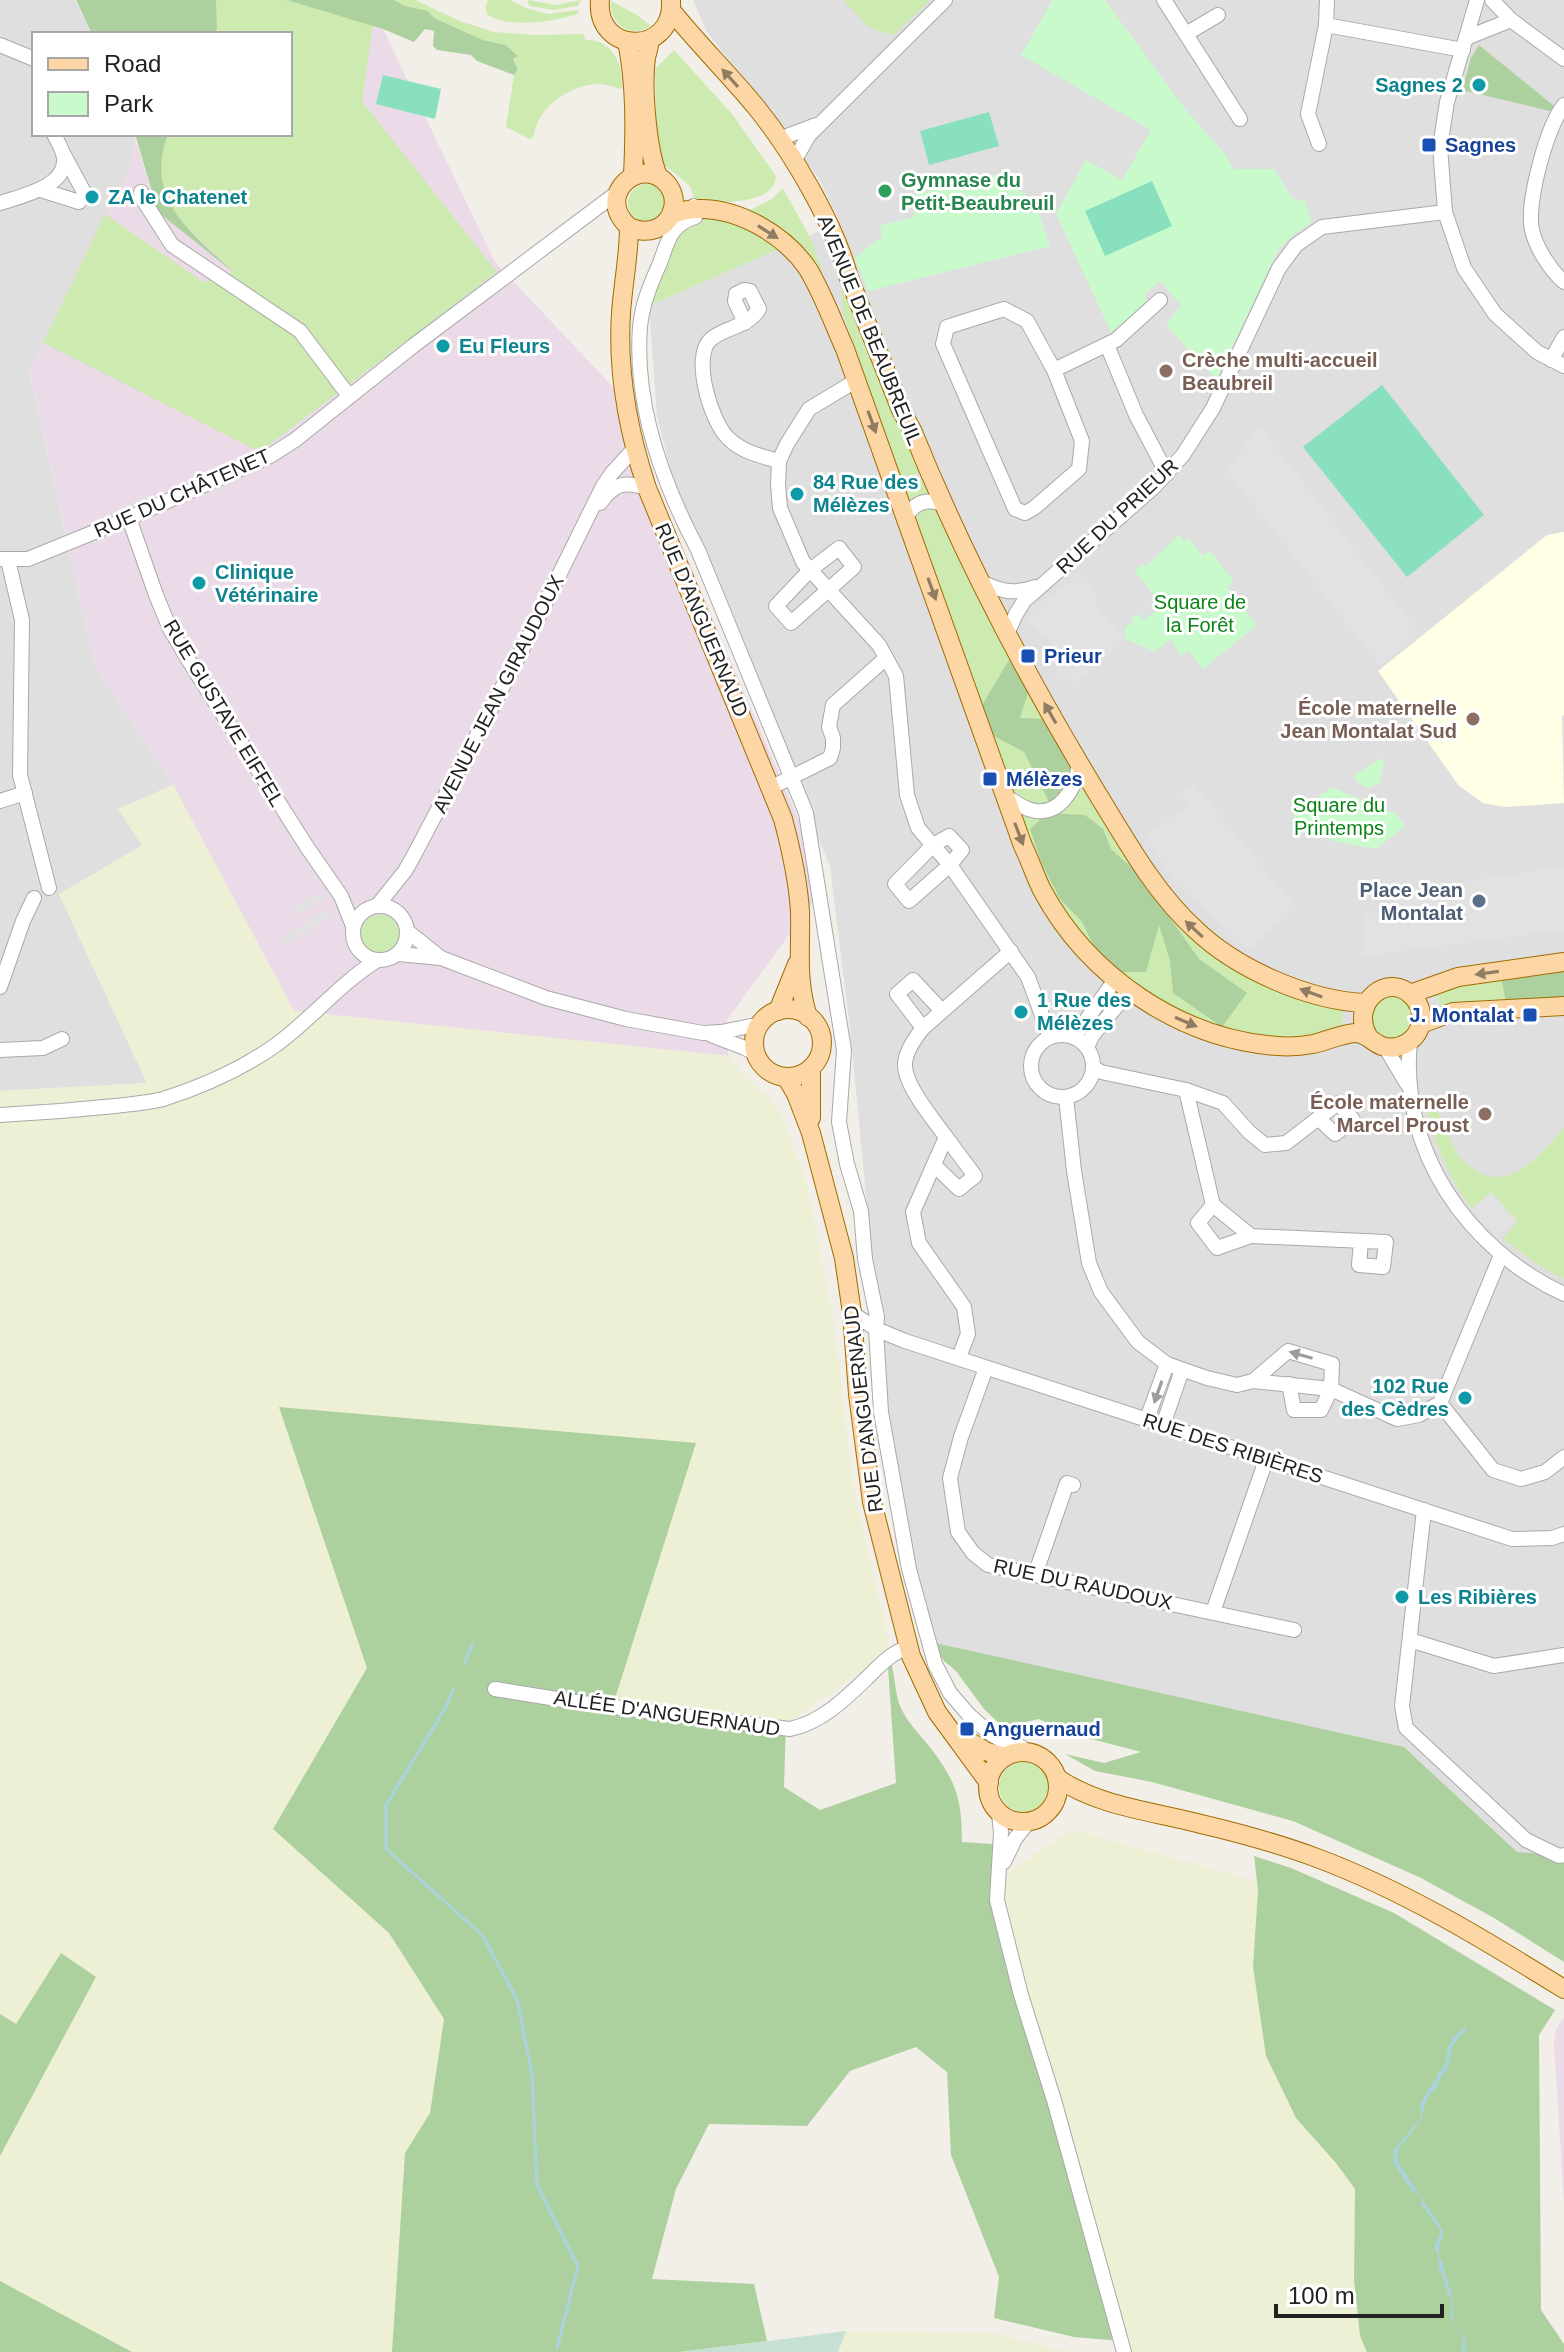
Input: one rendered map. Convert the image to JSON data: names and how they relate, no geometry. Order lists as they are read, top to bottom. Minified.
{"streets":{"main road":["AVENUE DE BEAUBREUIL","RUE D'ANGUERNAUD"],"street":["RUE DU CHÂTENET","RUE DU PRIEUR","AVENUE JEAN GIRAUDOUX","RUE GUSTAVE EIFFEL","RUE DES RIBIÈRES","RUE DU RAUDOUX","ALLÉE D'ANGUERNAUD"]},"crossings":[["AVENUE DE BEAUBREUIL","RUE DU CHÂTENET"],["AVENUE DE BEAUBREUIL","RUE DU PRIEUR"],["AVENUE DE BEAUBREUIL","RUE D'ANGUERNAUD"],["RUE DU CHÂTENET","RUE D'ANGUERNAUD"],["RUE DU CHÂTENET","RUE GUSTAVE EIFFEL"],["RUE D'ANGUERNAUD","AVENUE JEAN GIRAUDOUX"],["RUE D'ANGUERNAUD","RUE DES RIBIÈRES"],["RUE D'ANGUERNAUD","ALLÉE D'ANGUERNAUD"],["AVENUE JEAN GIRAUDOUX","RUE GUSTAVE EIFFEL"],["RUE DES RIBIÈRES","RUE DU RAUDOUX"]],"parks":["Square de la Forêt","Square du Printemps"],"places":{"other":["Sagnes 2","Gymnase du Petit-Beaubreuil","ZA le Chatenet","Eu Fleurs","Crèche multi-accueil Beaubreil","84 Rue des Mélèzes","Clinique Vétérinaire","École maternelle Jean Montalat Sud","Place Jean Montalat","1 Rue des Mélèzes","École maternelle Marcel Proust","102 Rue des Cèdres","Les Ribières"],"transit":["Sagnes","Prieur","Mélèzes","J. Montalat","Anguernaud"]},"legend":["Road","Park"],"scale_bar":"100 m"}
